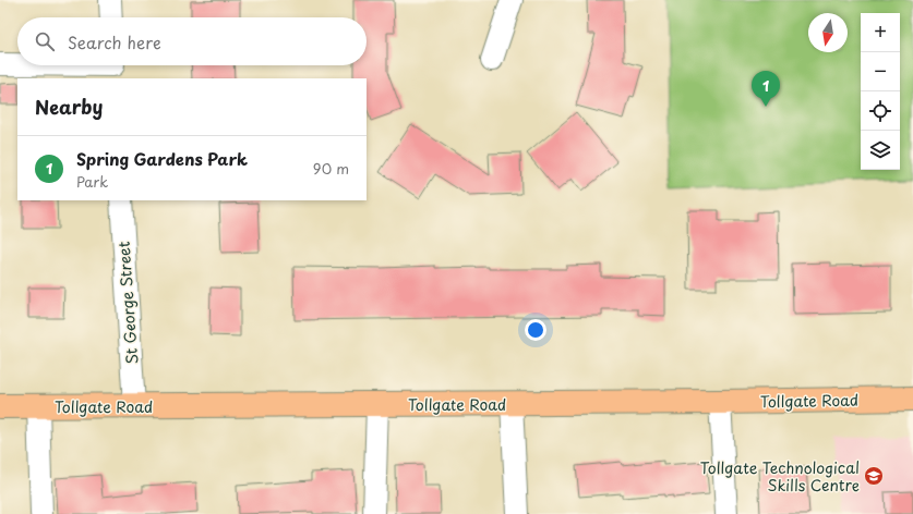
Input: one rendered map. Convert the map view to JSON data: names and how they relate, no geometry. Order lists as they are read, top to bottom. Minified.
{"streets":{"main road":["Tollgate Road"],"street":["St George Street"]},"crossings":[["St George Street","Tollgate Road"]],"places":{"school or university":["Tollgate Technological Skills Centre"]},"north":"bottom","page":{"map_buttons":["+","−"],"search":"Search here","pins":"1","heading":"Nearby","list":[{"mark":"1","name":"Spring Gardens Park","note":"Park","value":"90 m"}]}}
